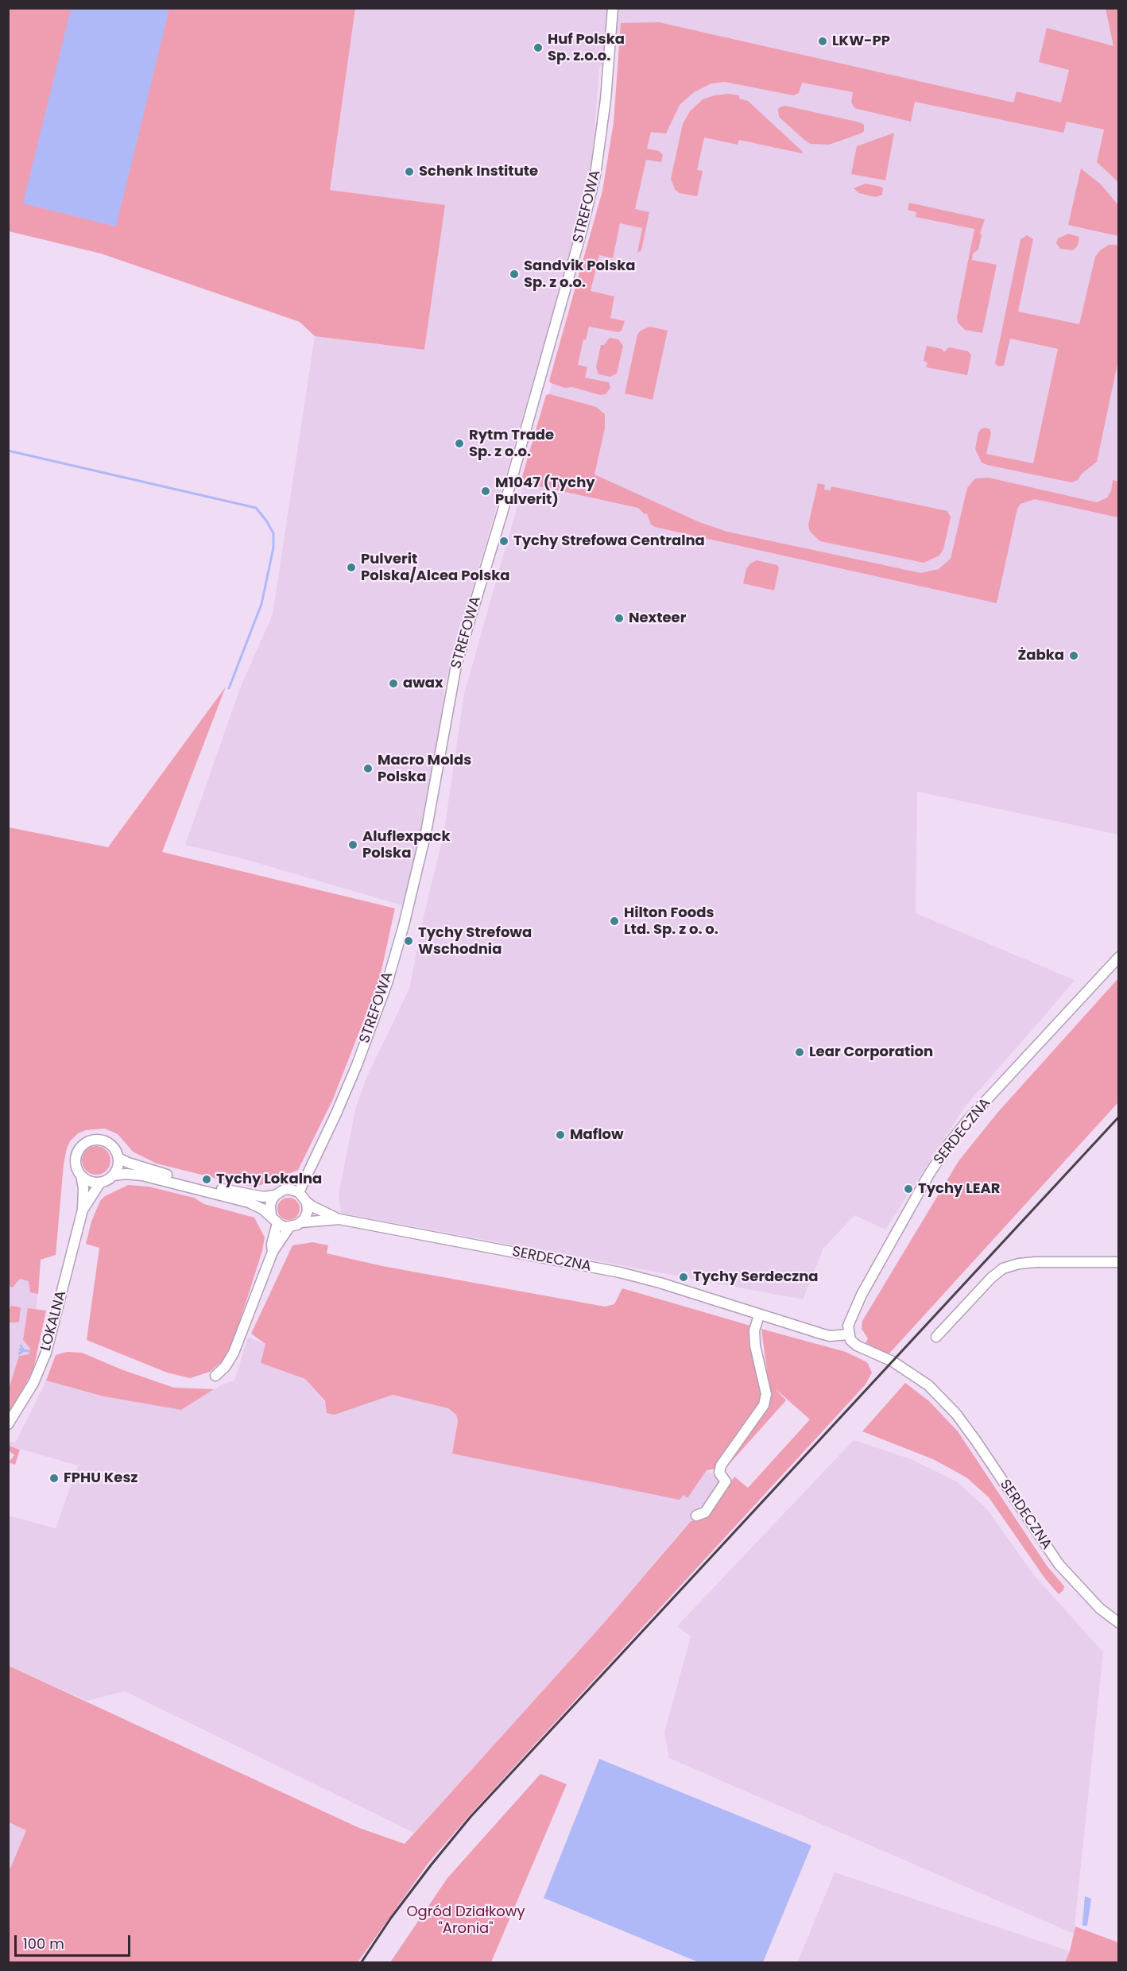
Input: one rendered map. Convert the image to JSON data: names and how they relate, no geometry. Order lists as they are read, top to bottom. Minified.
{"streets":{"street":["STREFOWA","SERDECZNA","LOKALNA"]},"crossings":[["STREFOWA","SERDECZNA"]],"parks":["Ogród Działkowy \"Aronia\""],"places":["LKW-PP","Huf Polska Sp. z.o.o.","Schenk Institute","Sandvik Polska Sp. z o.o.","Rytm Trade Sp. z o.o.","M1047 (Tychy Pulverit)","Tychy Strefowa Centralna","Pulverit Polska/Alcea Polska","Nexteer","Żabka","awax","Macro Molds Polska","Aluflexpack Polska","Hilton Foods Ltd. Sp. z o. o.","Tychy Strefowa Wschodnia","Lear Corporation","Maflow","Tychy Lokalna","Tychy LEAR","Tychy Serdeczna","FPHU Kesz"],"scale_bar":"100 m"}
